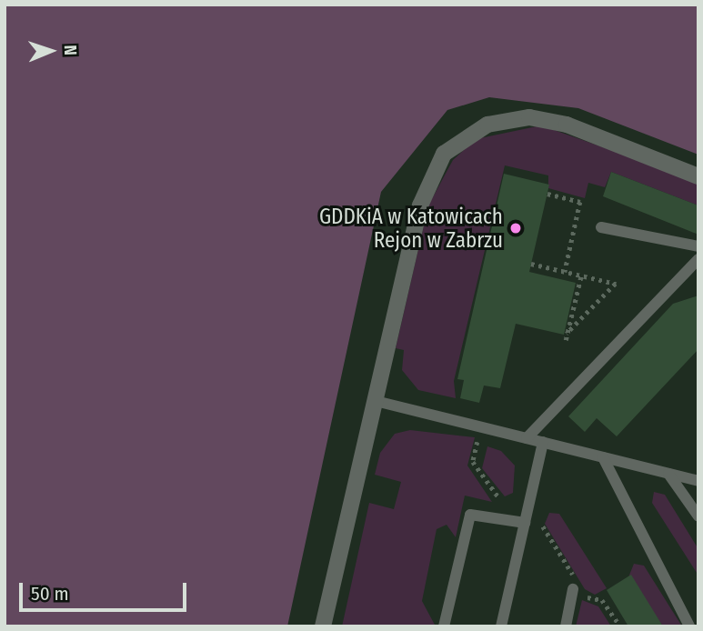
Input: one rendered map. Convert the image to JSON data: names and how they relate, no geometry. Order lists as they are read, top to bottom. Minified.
{"places":["GDDKiA w Katowicach Rejon w Zabrzu"],"scale_bar":"50 m","north":"right"}
